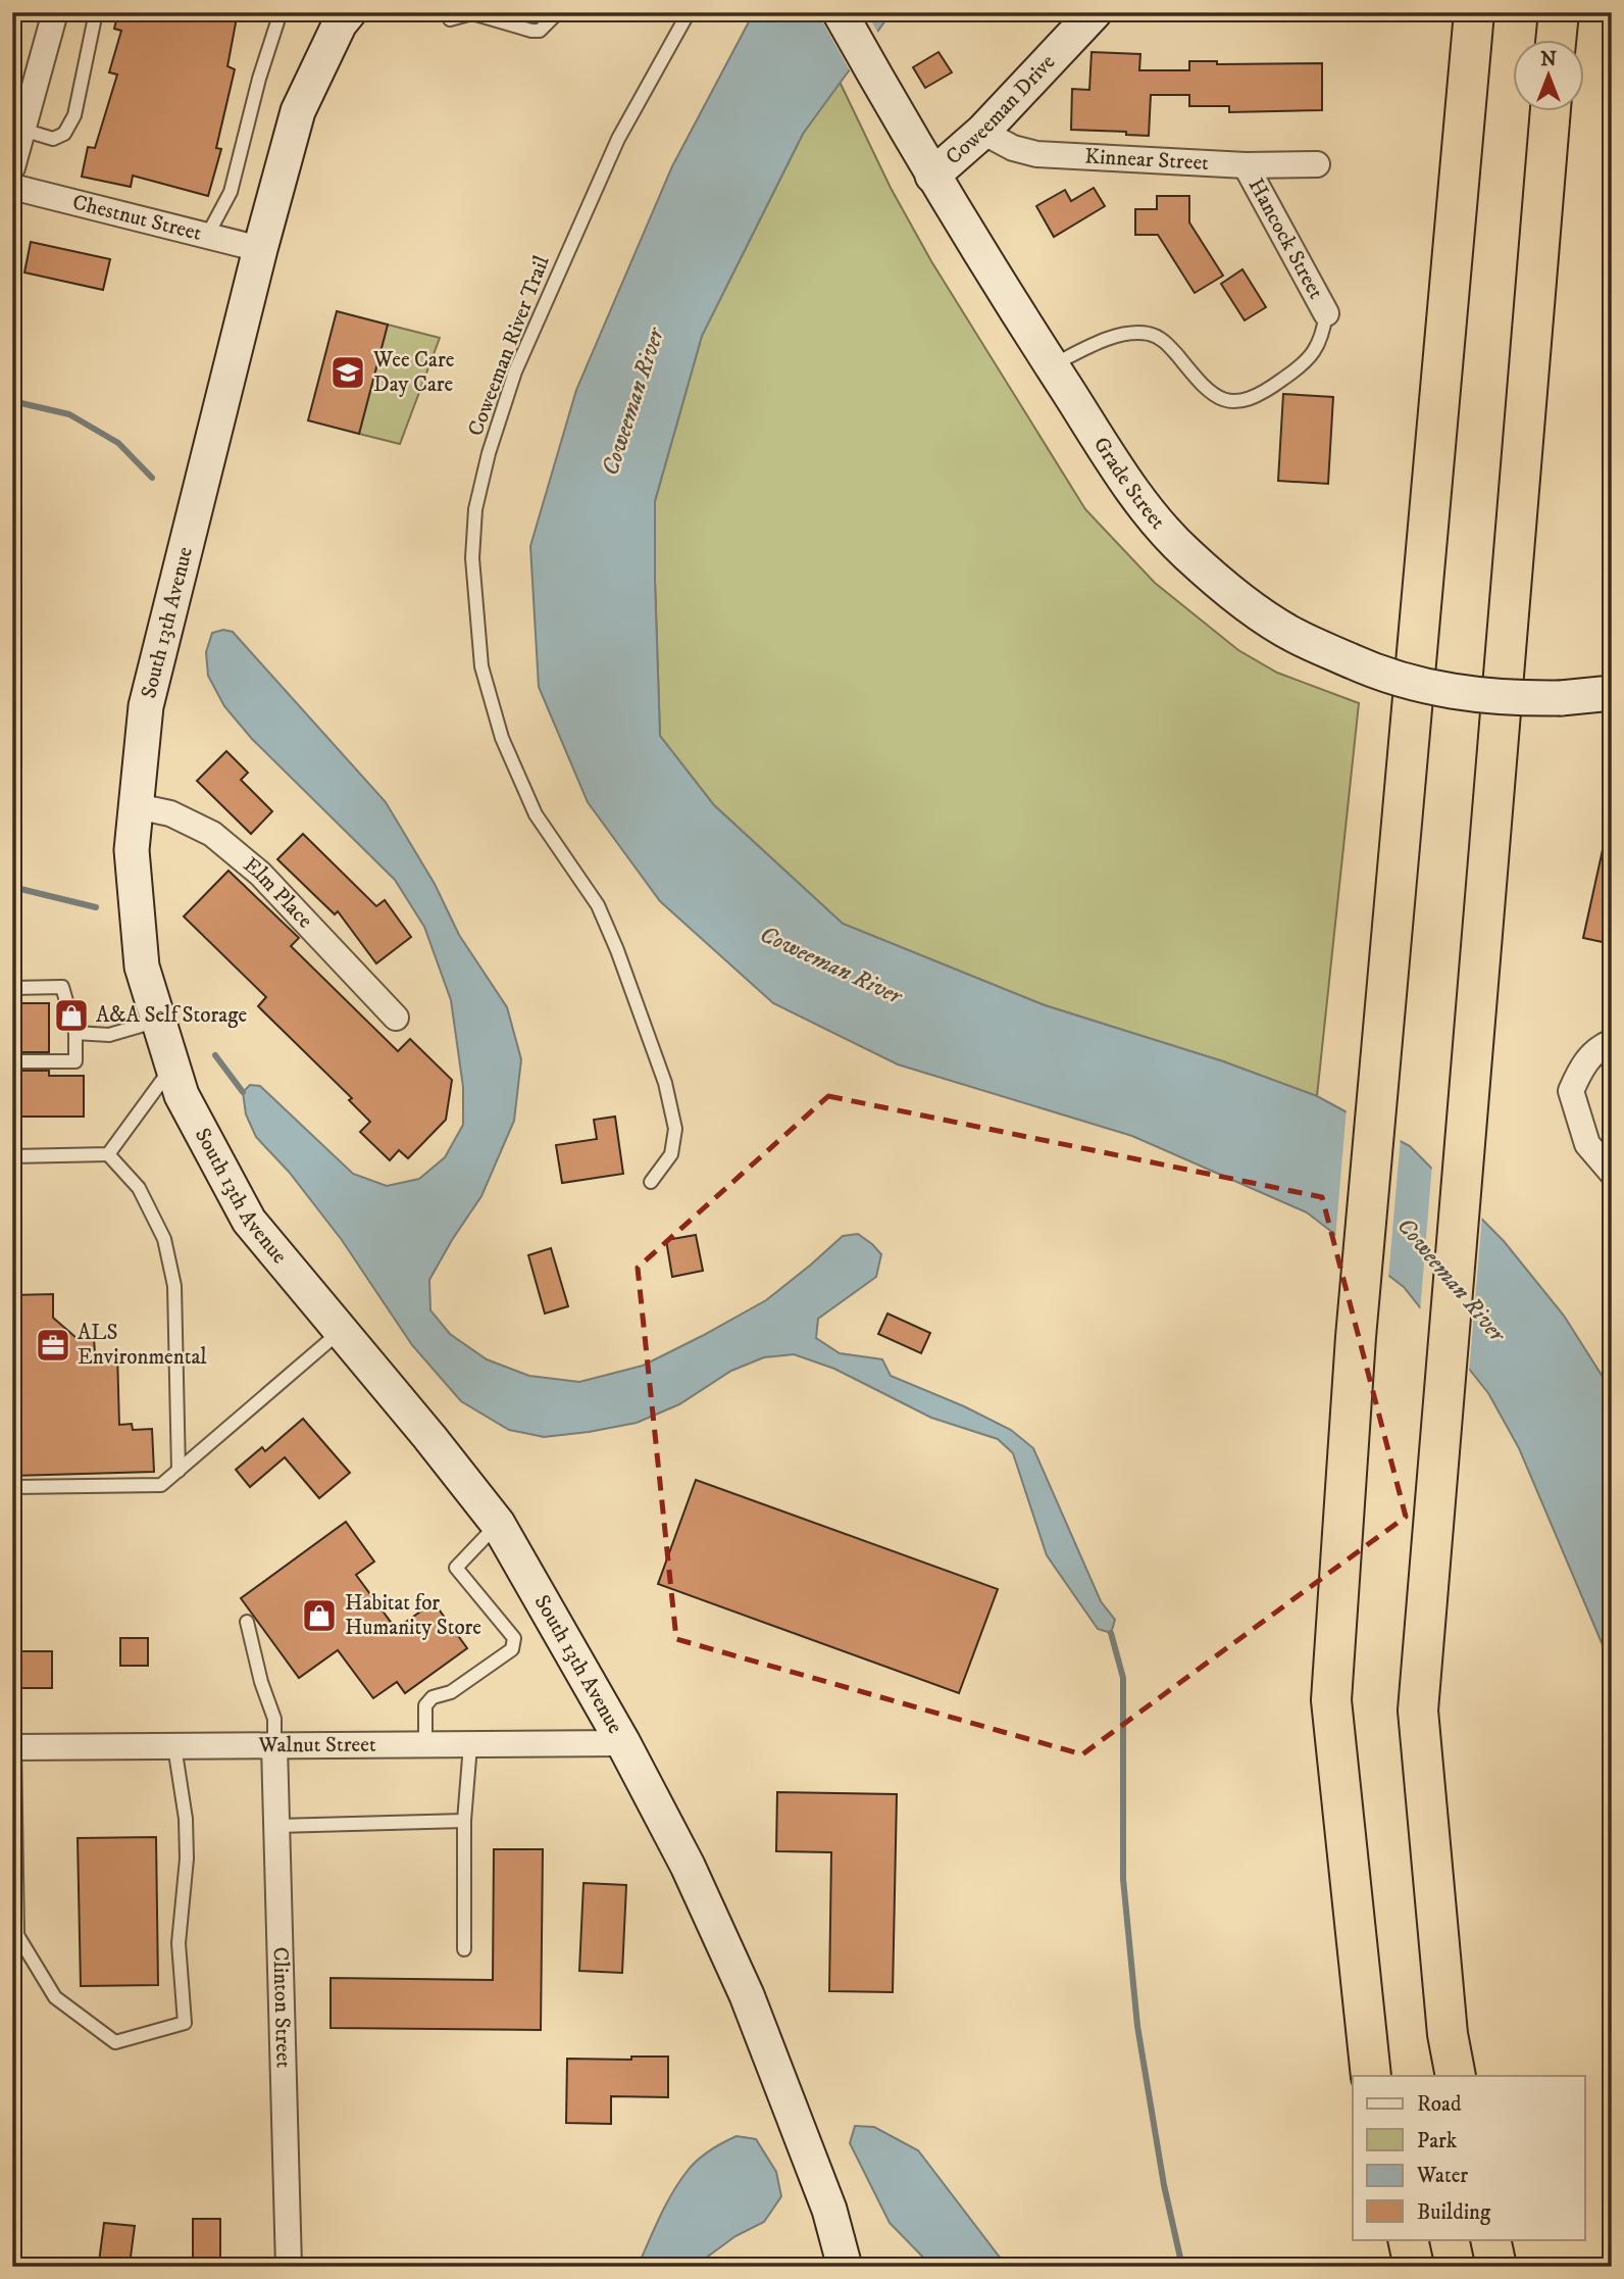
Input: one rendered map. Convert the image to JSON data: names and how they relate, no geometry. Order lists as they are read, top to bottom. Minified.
{"streets":{"main road":["Coweeman Drive","Grade Street","South 13th Avenue"],"street":["Kinnear Street","Chestnut Street","Hancock Street","Elm Place","Walnut Street","Clinton Street"],"lane":["Coweeman River Trail"]},"crossings":[["Coweeman Drive","Kinnear Street"],["Coweeman Drive","Grade Street"],["Kinnear Street","Hancock Street"],["Chestnut Street","South 13th Avenue"],["South 13th Avenue","Elm Place"],["South 13th Avenue","Walnut Street"],["Walnut Street","Clinton Street"]],"water":["Coweeman River"],"places":{"school or university":["Wee Care Day Care"],"shop":["A&A Self Storage","Habitat for Humanity Store"],"office":["ALS Environmental"]},"legend":["Road","Park","Water","Building"],"north":"top"}
